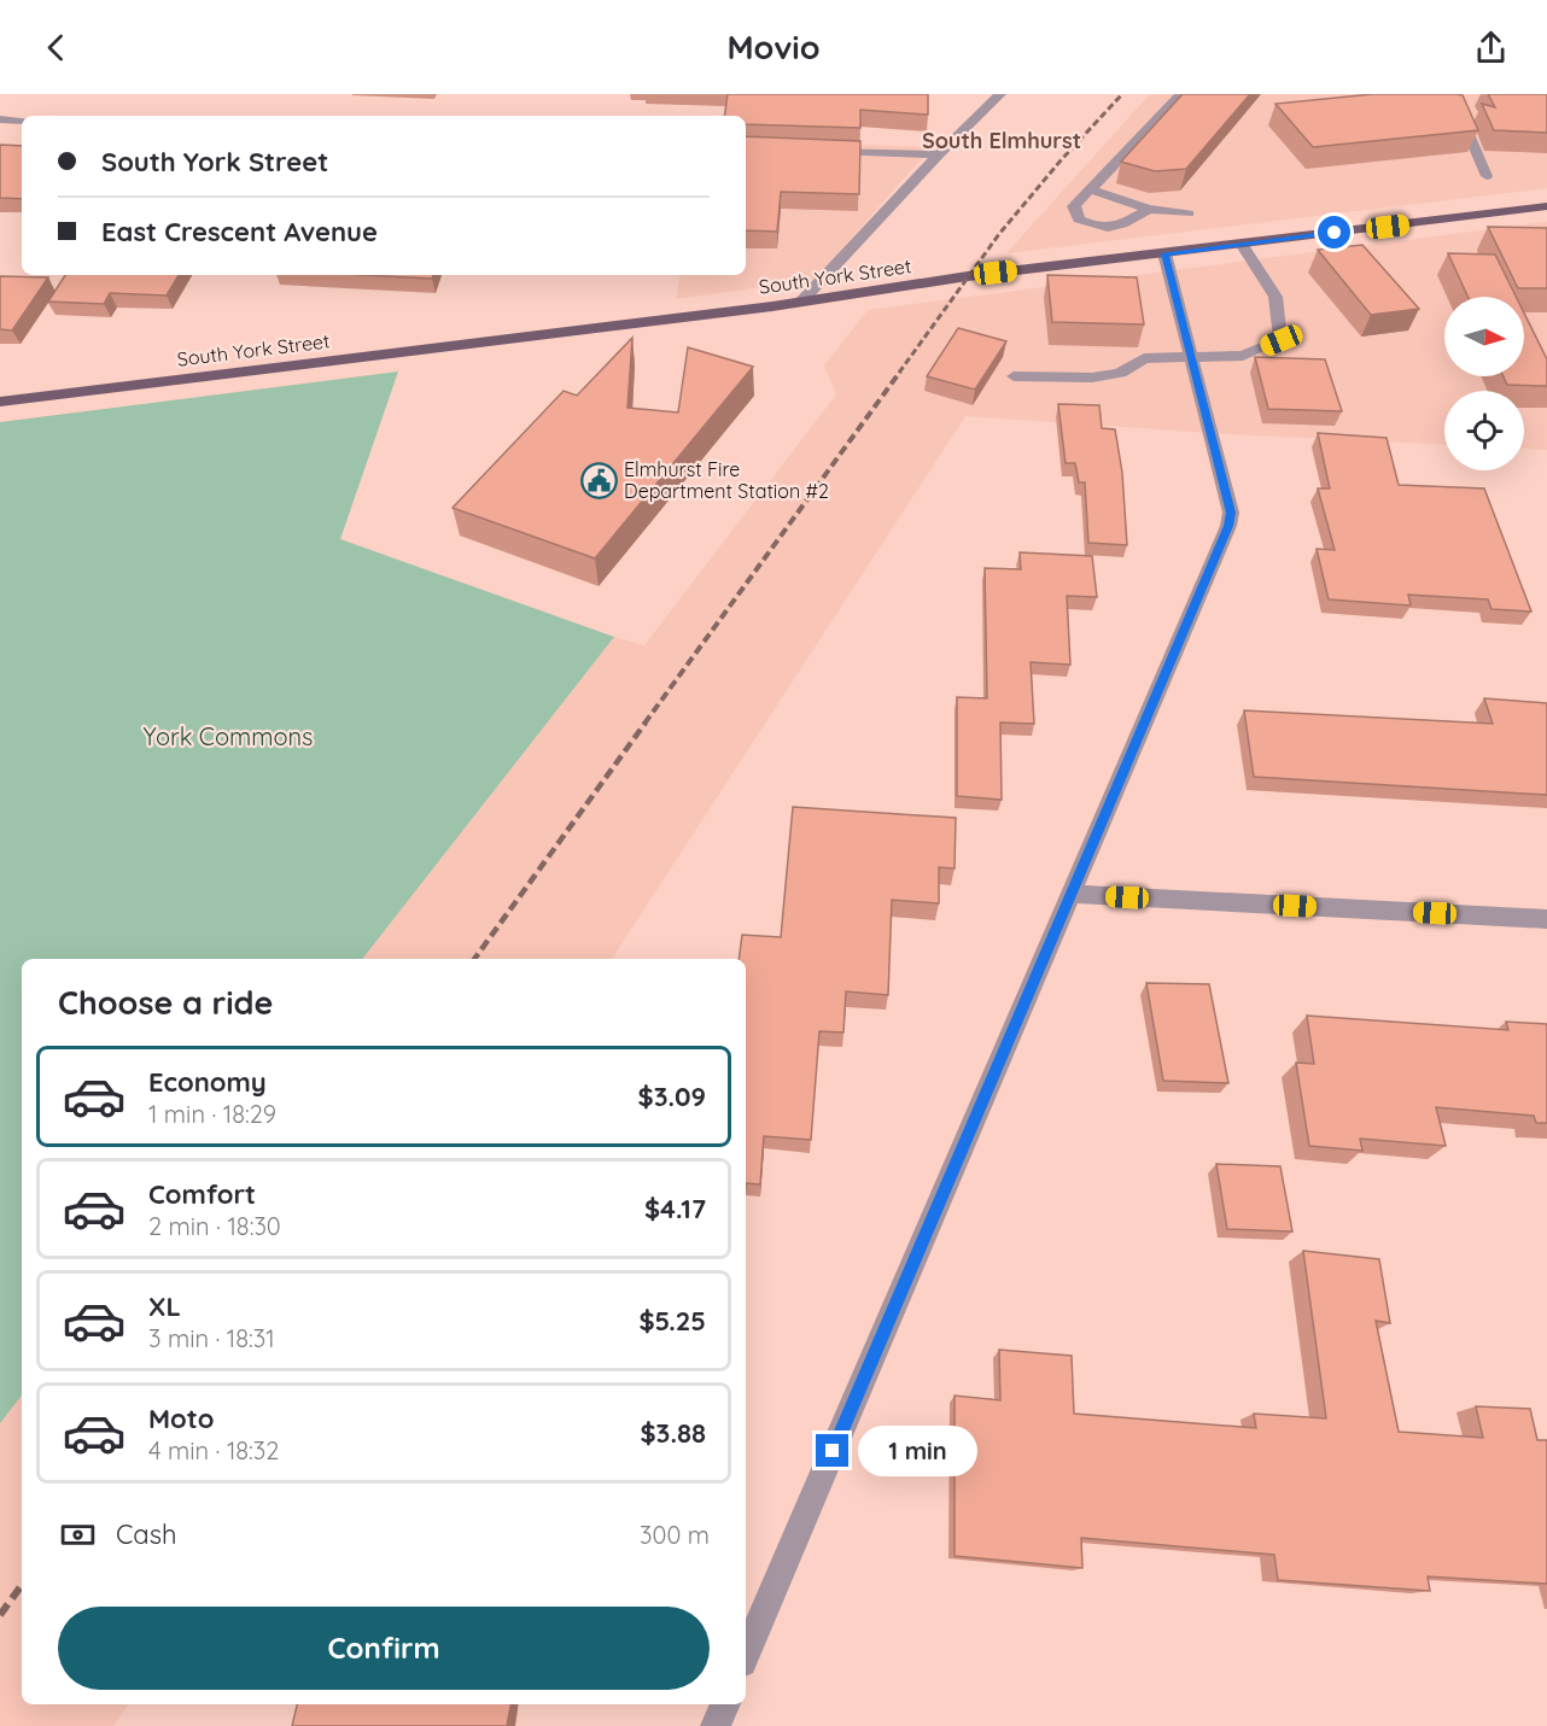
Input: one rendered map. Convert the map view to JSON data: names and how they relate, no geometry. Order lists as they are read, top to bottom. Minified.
{"streets":{"main road":["South York Street"]},"districts":["South Elmhurst"],"parks":["York Commons"],"places":{"public building":["Elmhurst Fire Department Station #2"]},"north":"right","page":{"header":"Movio","banner":["South York Street","East Crescent Avenue"],"heading":"Choose a ride","list":[{"name":"Economy","note":"1 min · 18:29","value":"$3.09"},{"name":"Comfort","note":"2 min · 18:30","value":"$4.17"},{"name":"XL","note":"3 min · 18:31","value":"$5.25"},{"name":"Moto","note":"4 min · 18:32","value":"$3.88"}],"bubble":"1 min","pay":["Cash","300 m"],"buttons":"Confirm"}}
